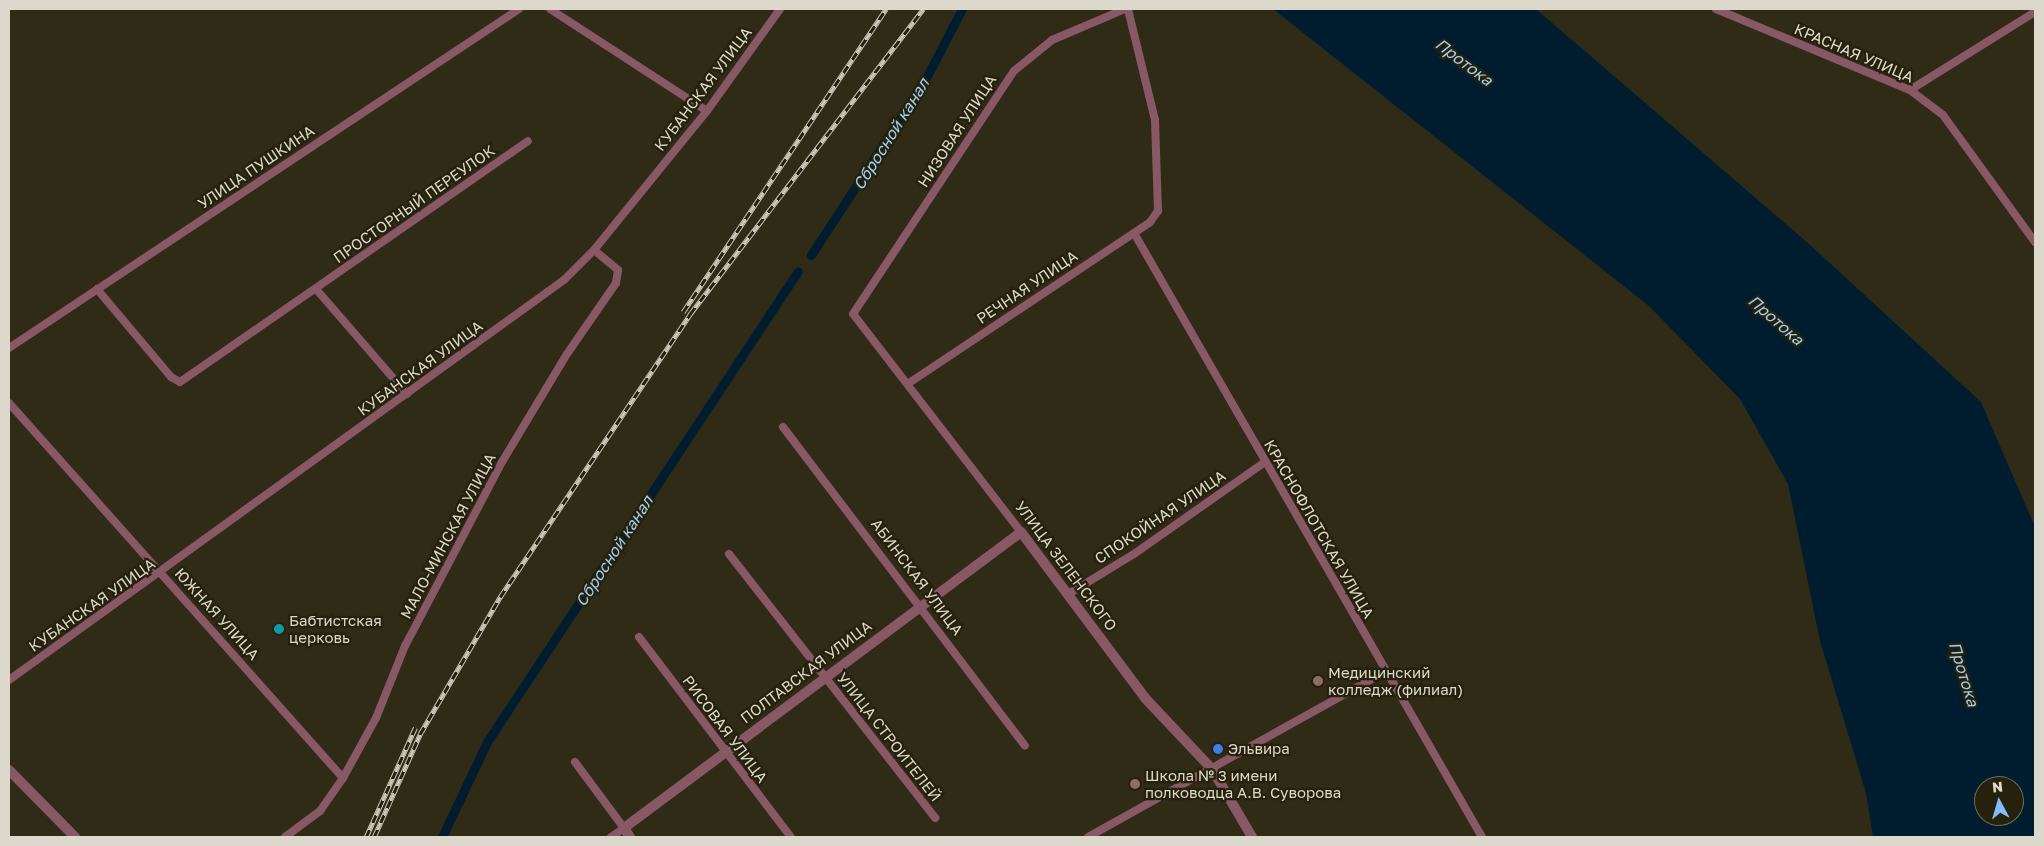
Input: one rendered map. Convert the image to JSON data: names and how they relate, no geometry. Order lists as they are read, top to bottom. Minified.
{"streets":{"street":["КРАСНАЯ УЛИЦА","КУБАНСКАЯ УЛИЦА","НИЗОВАЯ УЛИЦА","УЛИЦА ПУШКИНА","ПРОСТОРНЫЙ ПЕРЕУЛОК","РЕЧНАЯ УЛИЦА","СПОКОЙНАЯ УЛИЦА","КРАСНОФЛОТСКАЯ УЛИЦА","МАЛО-МИНСКАЯ УЛИЦА","УЛИЦА ЗЕЛЕНСКОГО","АБИНСКАЯ УЛИЦА","ЮЖНАЯ УЛИЦА","ПОЛТАВСКАЯ УЛИЦА","РИСОВАЯ УЛИЦА","УЛИЦА СТРОИТЕЛЕЙ"]},"crossings":[["КУБАНСКАЯ УЛИЦА","МАЛО-МИНСКАЯ УЛИЦА"],["КУБАНСКАЯ УЛИЦА","ЮЖНАЯ УЛИЦА"],["НИЗОВАЯ УЛИЦА","РЕЧНАЯ УЛИЦА"],["НИЗОВАЯ УЛИЦА","УЛИЦА ЗЕЛЕНСКОГО"],["УЛИЦА ПУШКИНА","ПРОСТОРНЫЙ ПЕРЕУЛОК"],["РЕЧНАЯ УЛИЦА","КРАСНОФЛОТСКАЯ УЛИЦА"],["РЕЧНАЯ УЛИЦА","УЛИЦА ЗЕЛЕНСКОГО"],["СПОКОЙНАЯ УЛИЦА","КРАСНОФЛОТСКАЯ УЛИЦА"],["СПОКОЙНАЯ УЛИЦА","УЛИЦА ЗЕЛЕНСКОГО"],["МАЛО-МИНСКАЯ УЛИЦА","ЮЖНАЯ УЛИЦА"],["УЛИЦА ЗЕЛЕНСКОГО","ПОЛТАВСКАЯ УЛИЦА"],["АБИНСКАЯ УЛИЦА","ПОЛТАВСКАЯ УЛИЦА"],["ПОЛТАВСКАЯ УЛИЦА","РИСОВАЯ УЛИЦА"],["ПОЛТАВСКАЯ УЛИЦА","УЛИЦА СТРОИТЕЛЕЙ"]],"water":["Протока","Сбросной канал"],"places":["Бабтистская церковь","Медицинский колледж (филиал)","Эльвира","Школа № 3 имени полководца А.В. Суворова"],"north":"top"}
